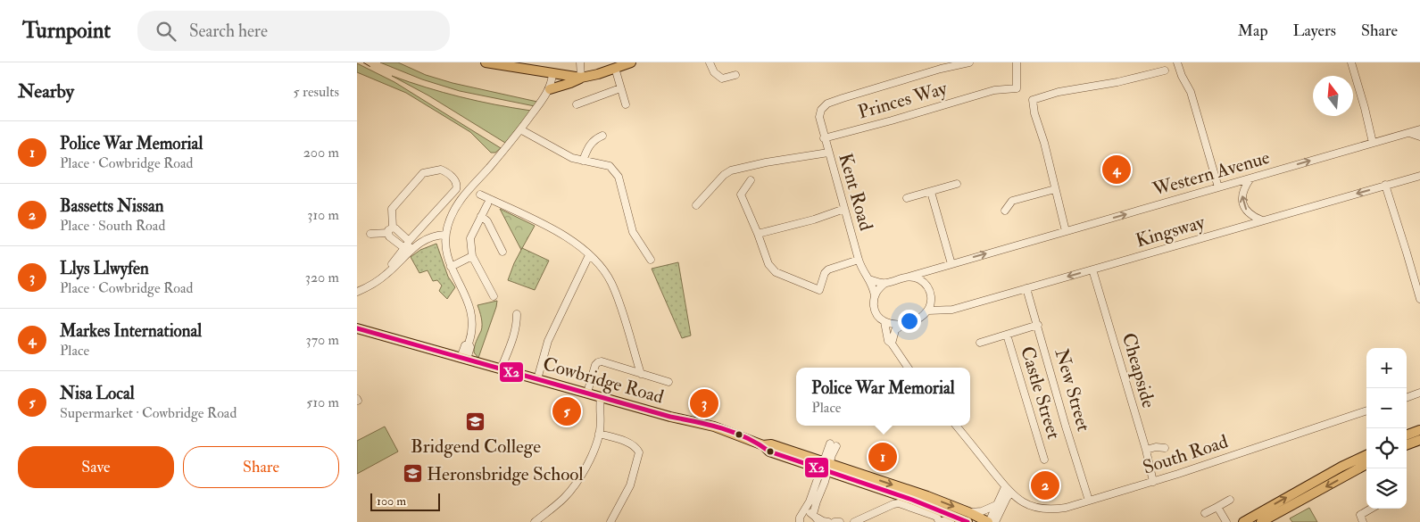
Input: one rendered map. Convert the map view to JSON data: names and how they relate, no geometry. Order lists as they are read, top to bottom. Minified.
{"streets":{"main road":["Cowbridge Road"],"street":["Princes Way","Western Avenue","Kent Road","Kingsway","Cheapside","New Street","Castle Street","South Road"]},"crossings":[["Princes Way","Kent Road"],["Western Avenue","Kent Road"],["Western Avenue","Kingsway"],["Kent Road","Kingsway"],["Kingsway","Cheapside"],["Kingsway","New Street"],["Cheapside","South Road"],["New Street","South Road"]],"one_way":["Western Avenue","Kingsway"],"places":{"school or university":["Bridgend College","Heronsbridge School"]},"lines":["transit line X2"],"scale_bar":"100 m","north":"top","page":{"header":"Turnpoint","search":"Search here","nav":["Map","Layers","Share"],"heading":["Nearby","5 results"],"list":[{"mark":"1","name":"Police War Memorial","note":"Place · Cowbridge Road","value":"200 m"},{"mark":"2","name":"Bassetts Nissan","note":"Place · South Road","value":"310 m"},{"mark":"3","name":"Llys Llwyfen","note":"Place · Cowbridge Road","value":"320 m"},{"mark":"4","name":"Markes International","note":"Place","value":"370 m"},{"mark":"5","name":"Nisa Local","note":"Supermarket · Cowbridge Road","value":"510 m"}],"pins":["4","3","5","1","2"],"map_buttons":["+","−"],"popup":["Police War Memorial","Place"],"buttons":["Save","Share"],"scale":"100 m"}}
